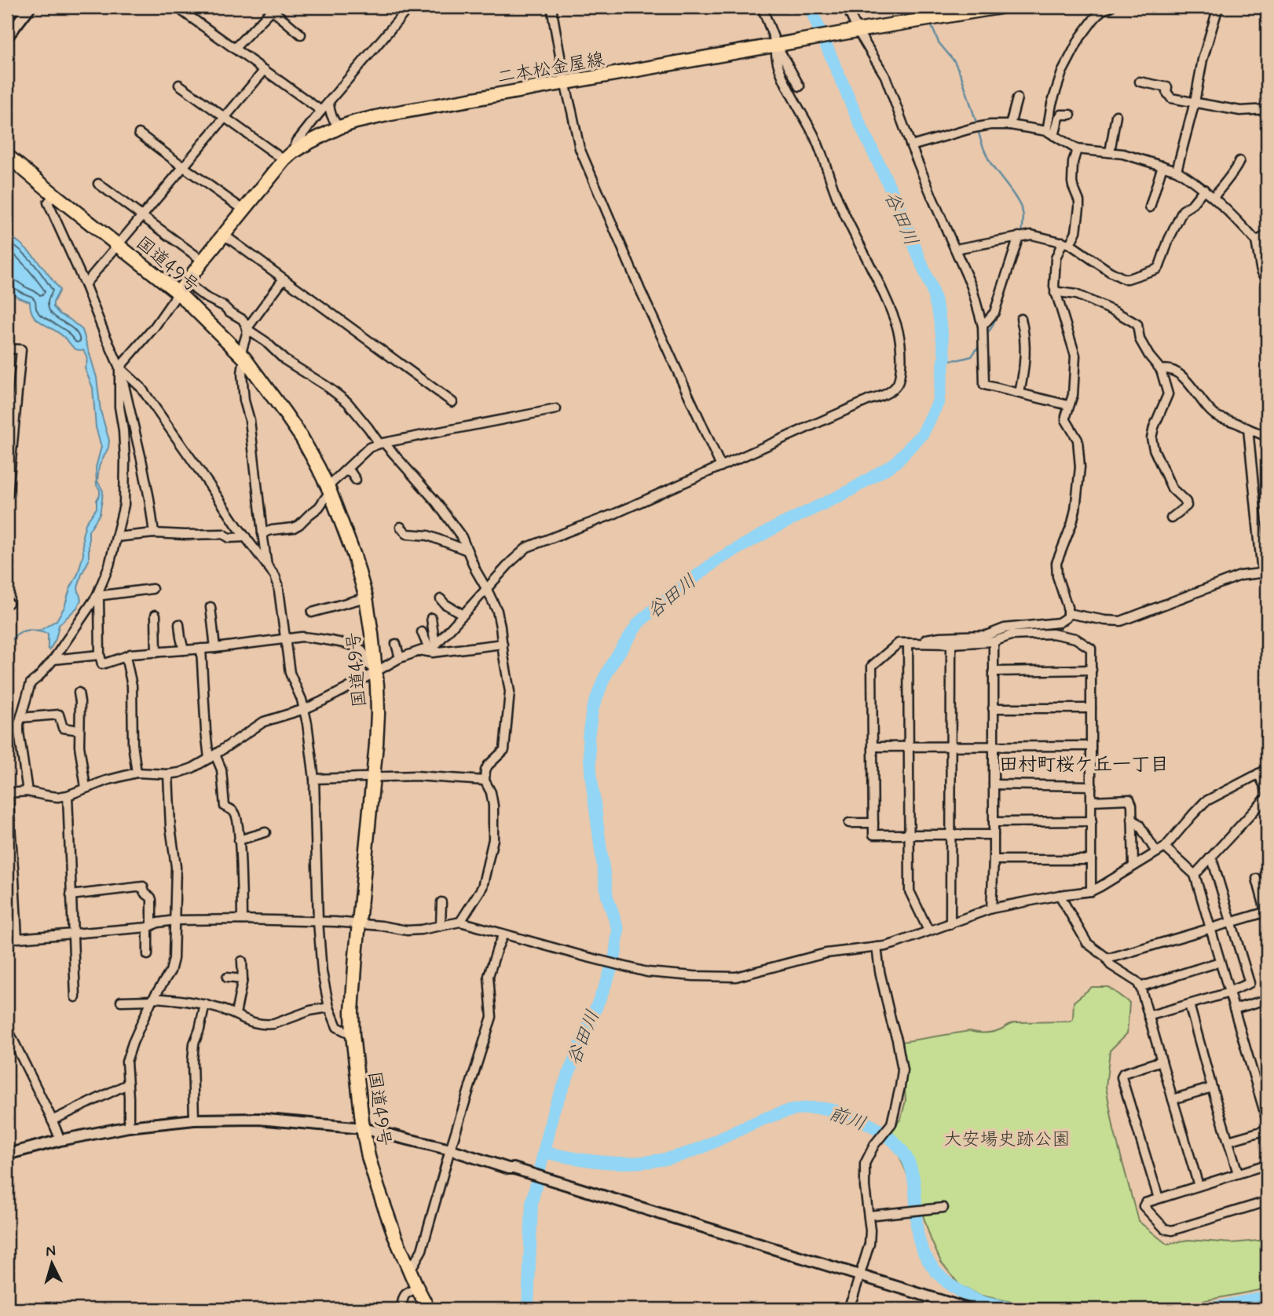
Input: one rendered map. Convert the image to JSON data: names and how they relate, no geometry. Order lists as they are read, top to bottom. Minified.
{"streets":{"main road":["二本松金屋線","国道49号"]},"crossings":[["二本松金屋線","国道49号"]],"districts":["田村町桜ケ丘一丁目"],"water":["谷田川","前川"],"parks":["大安場史跡公園"],"north":"top"}
